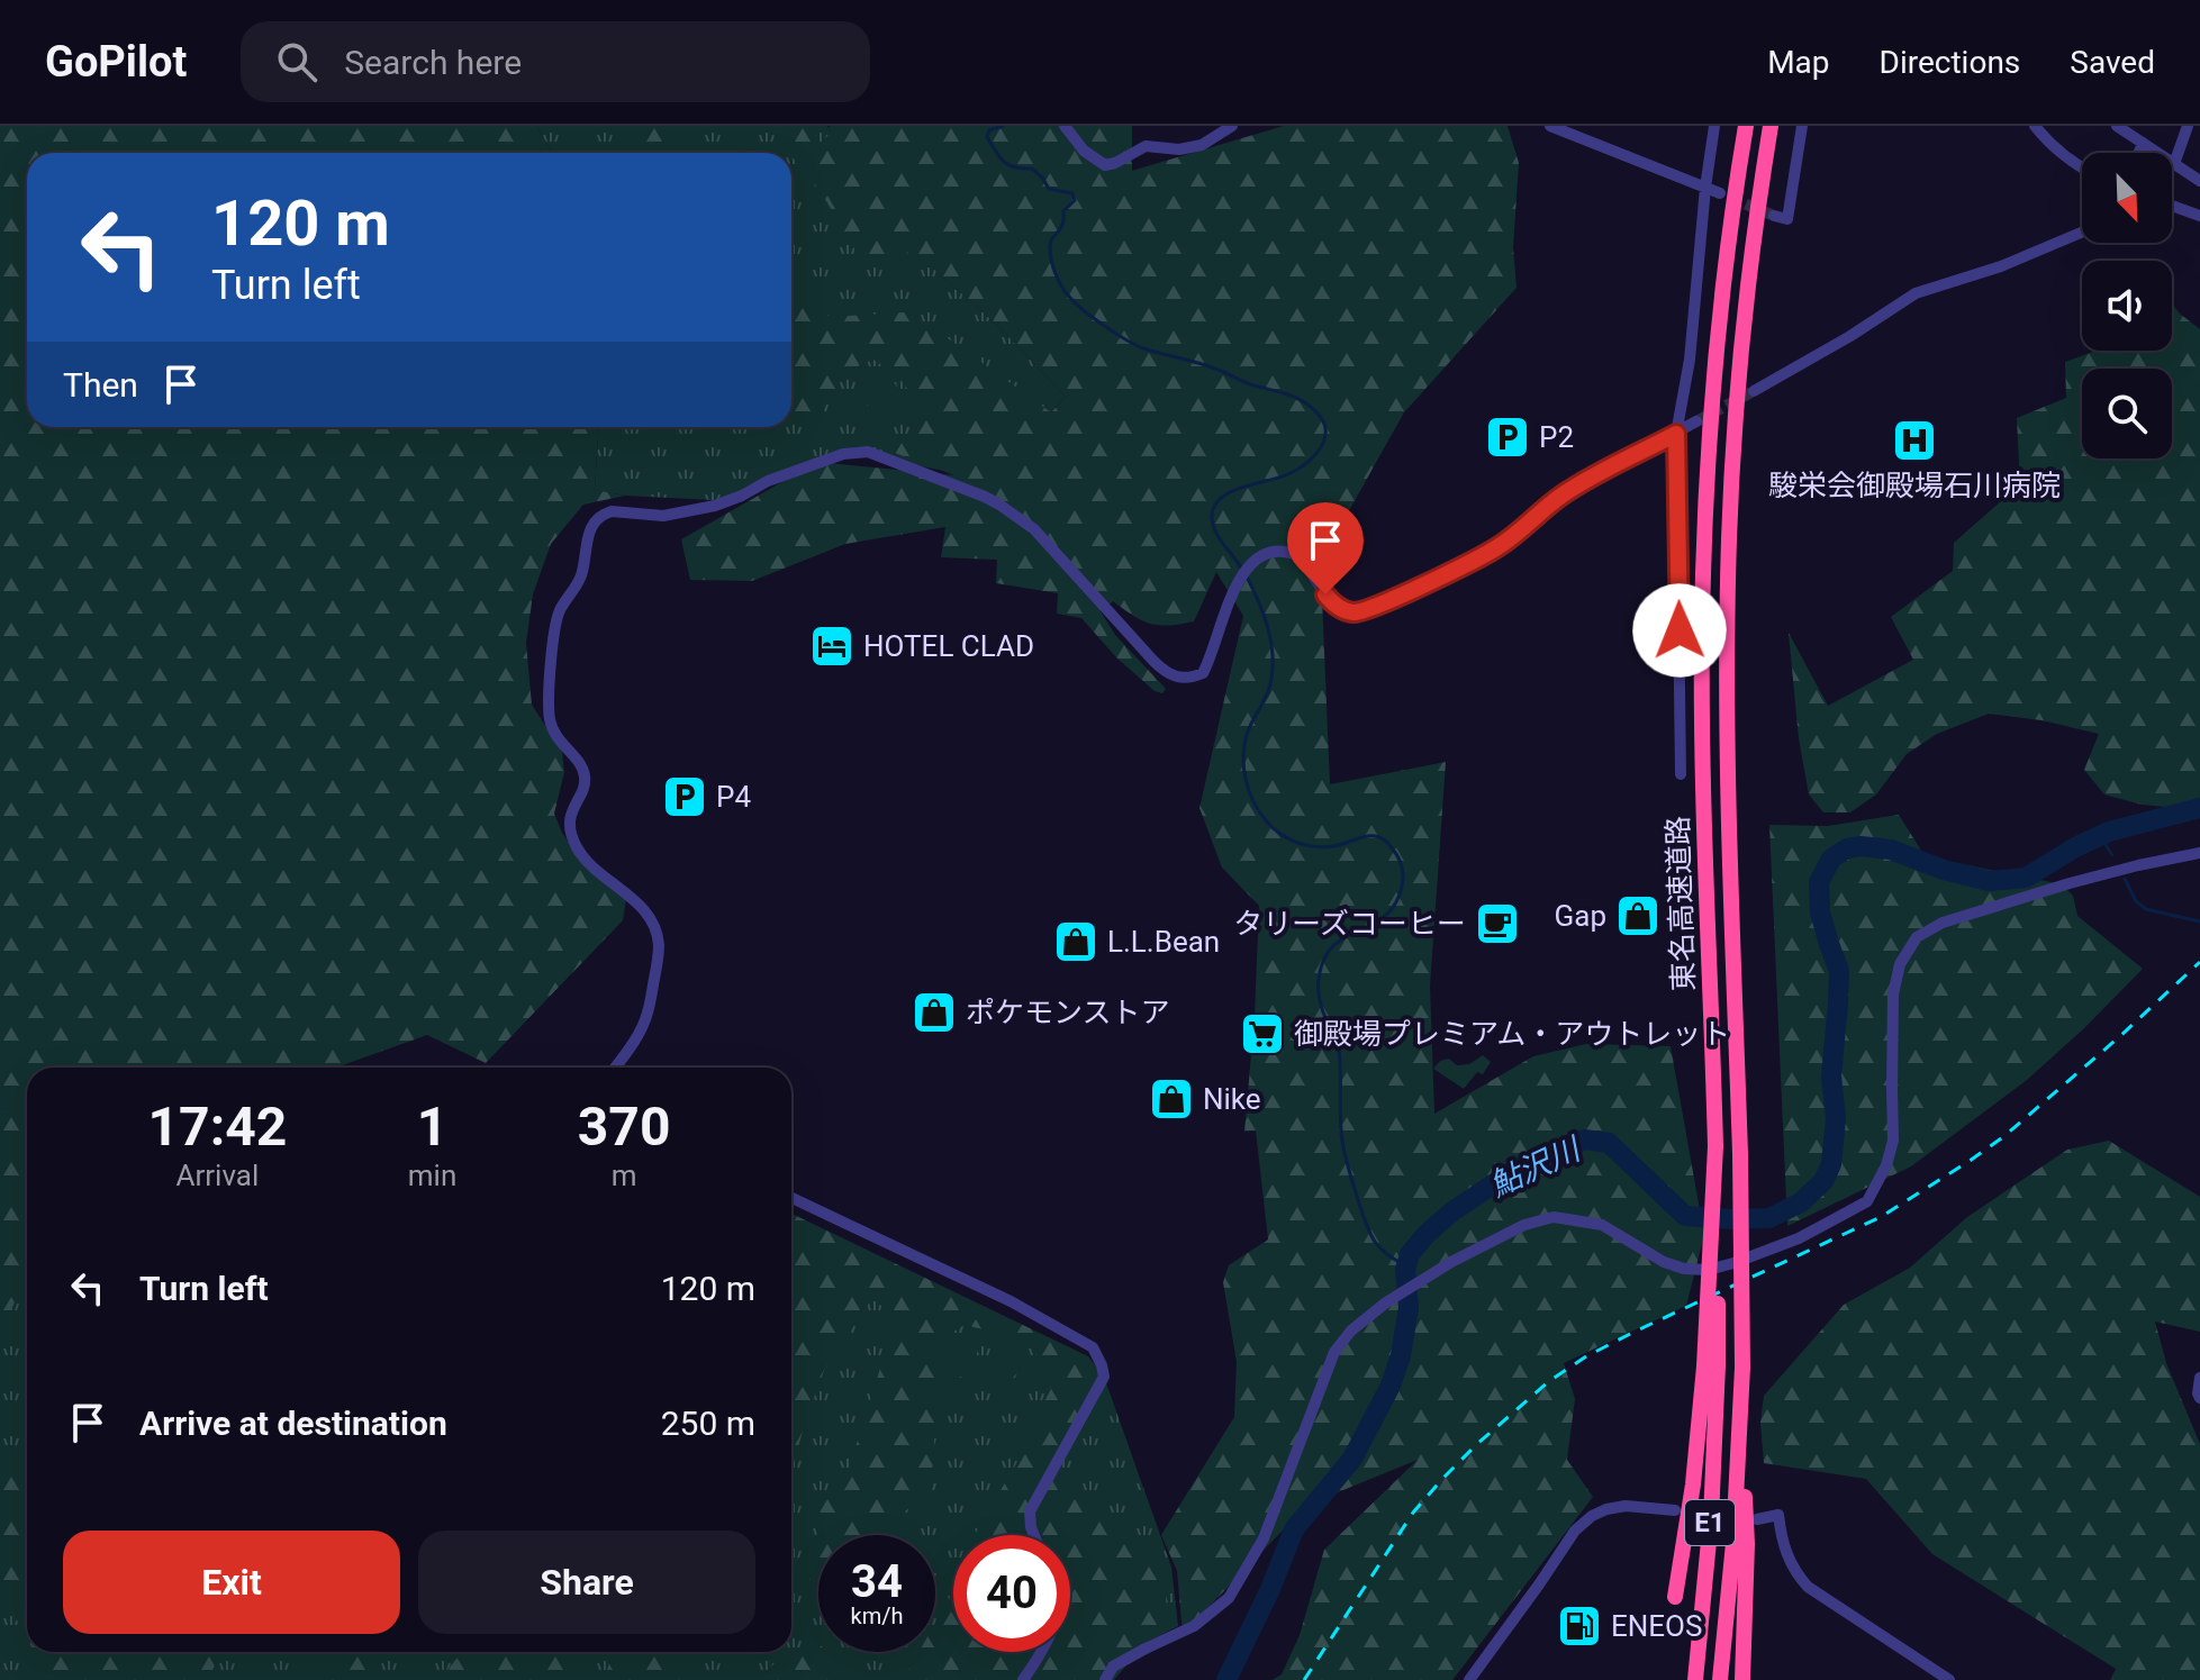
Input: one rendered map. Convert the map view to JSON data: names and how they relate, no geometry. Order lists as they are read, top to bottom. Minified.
{"streets":{"highway":["東名高速道路","E1"]},"water":["鮎沢川"],"places":{"parking":["P2","P4"],"hospital":["駿栄会御殿場石川病院"],"hotel":["HOTEL CLAD"],"shop":["Gap","L.L.Bean","ポケモンストア","Nike"],"cafe":["タリーズコーヒー"],"supermarket":["御殿場プレミアム・アウトレット"],"fuel station":["ENEOS"]},"north":"bottom right","page":{"header":"GoPilot","search":"Search here","nav":["Map","Directions","Saved"],"turn":["120 m","Turn left"],"then":"Then","eta":["17:42","Arrival","1","min","370","m"],"list":[{"name":"Turn left","value":"120 m"},{"name":"Arrive at destination","value":"250 m"}],"buttons":["Exit","Share"],"speed":"34 km/h","limit":"40"}}
